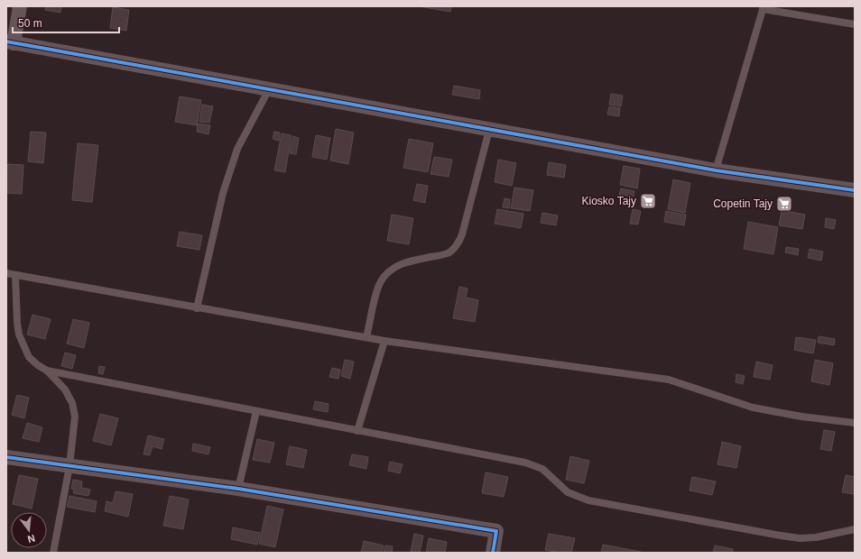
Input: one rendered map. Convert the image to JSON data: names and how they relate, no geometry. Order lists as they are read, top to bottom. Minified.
{"places":{"supermarket":["Kiosko Tajy","Copetin Tajy"]},"scale_bar":"50 m","north":"bottom"}
